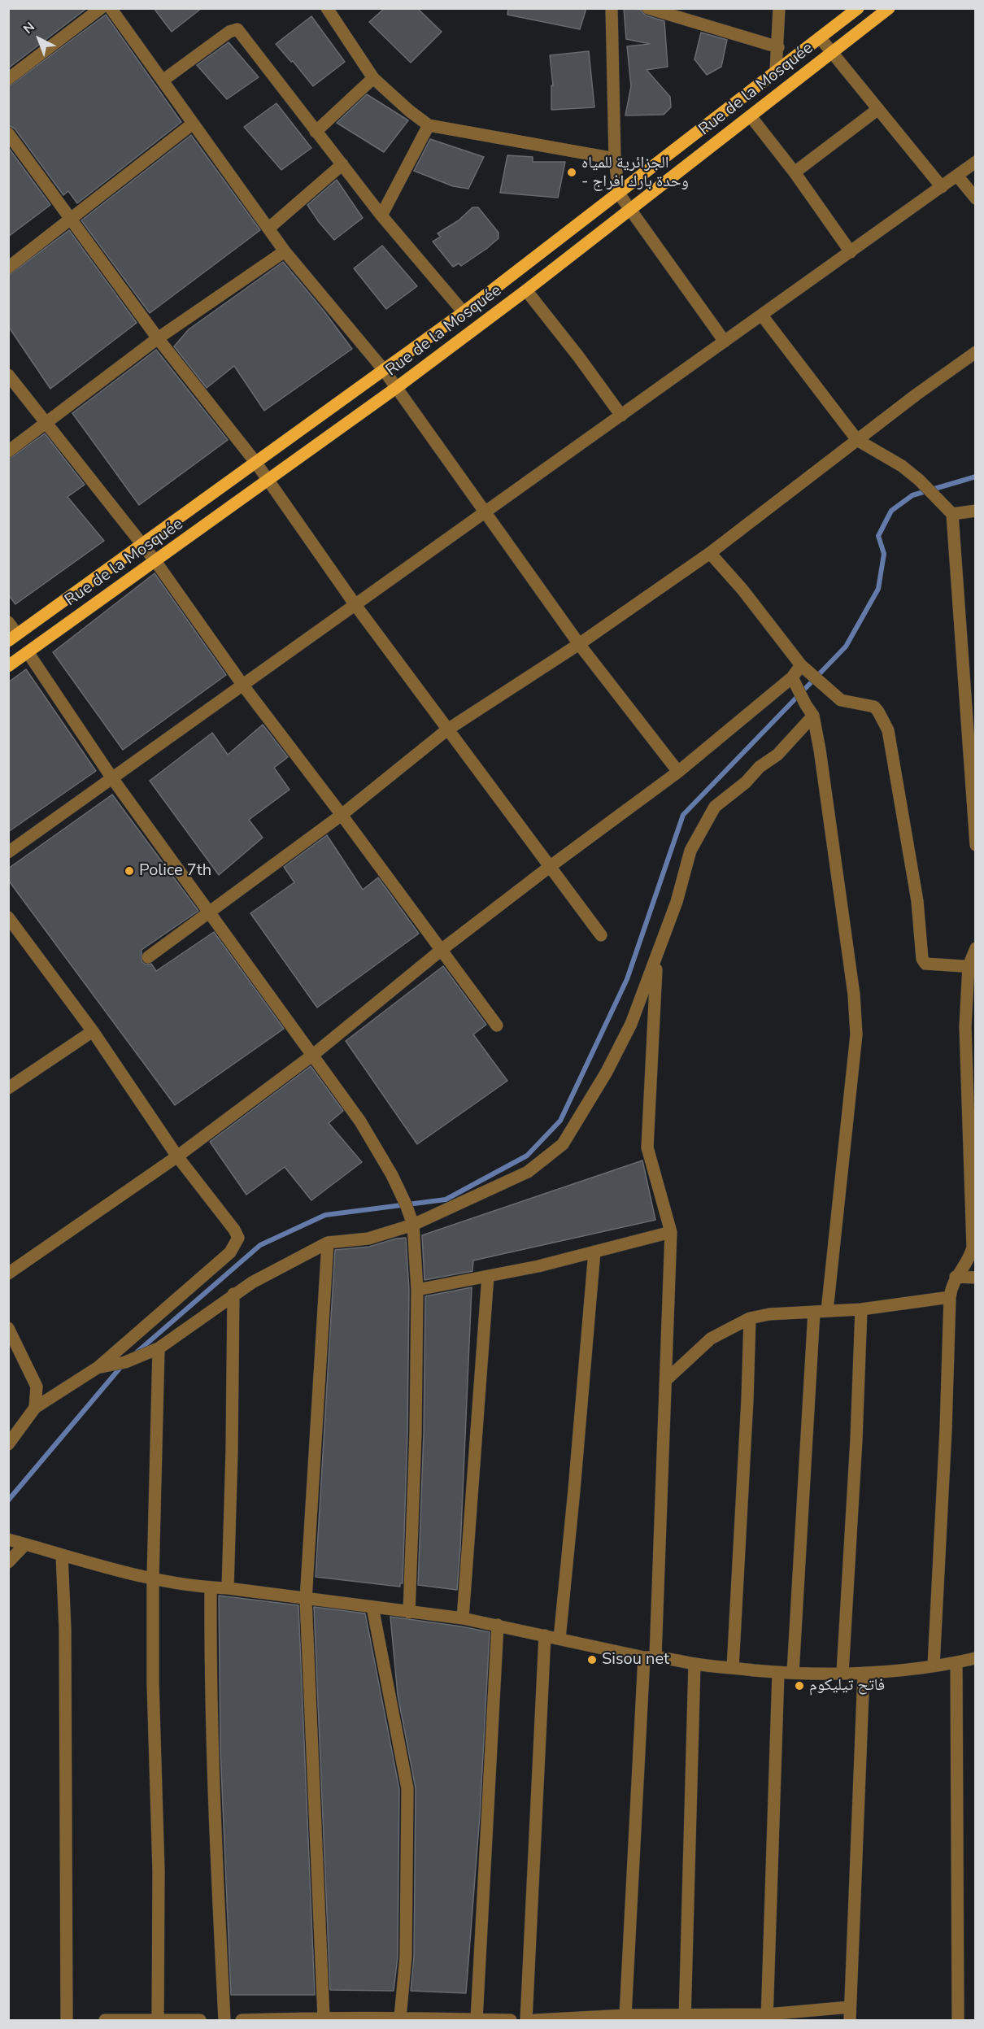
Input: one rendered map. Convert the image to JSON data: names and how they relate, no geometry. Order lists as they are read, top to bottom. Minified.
{"streets":{"main road":["Rue de la Mosquée"]},"places":["الجزائرية للمياه - وحدة بارك افراج","Police 7th","Sisou net","فاتح تيليكوم"],"north":"top left"}
